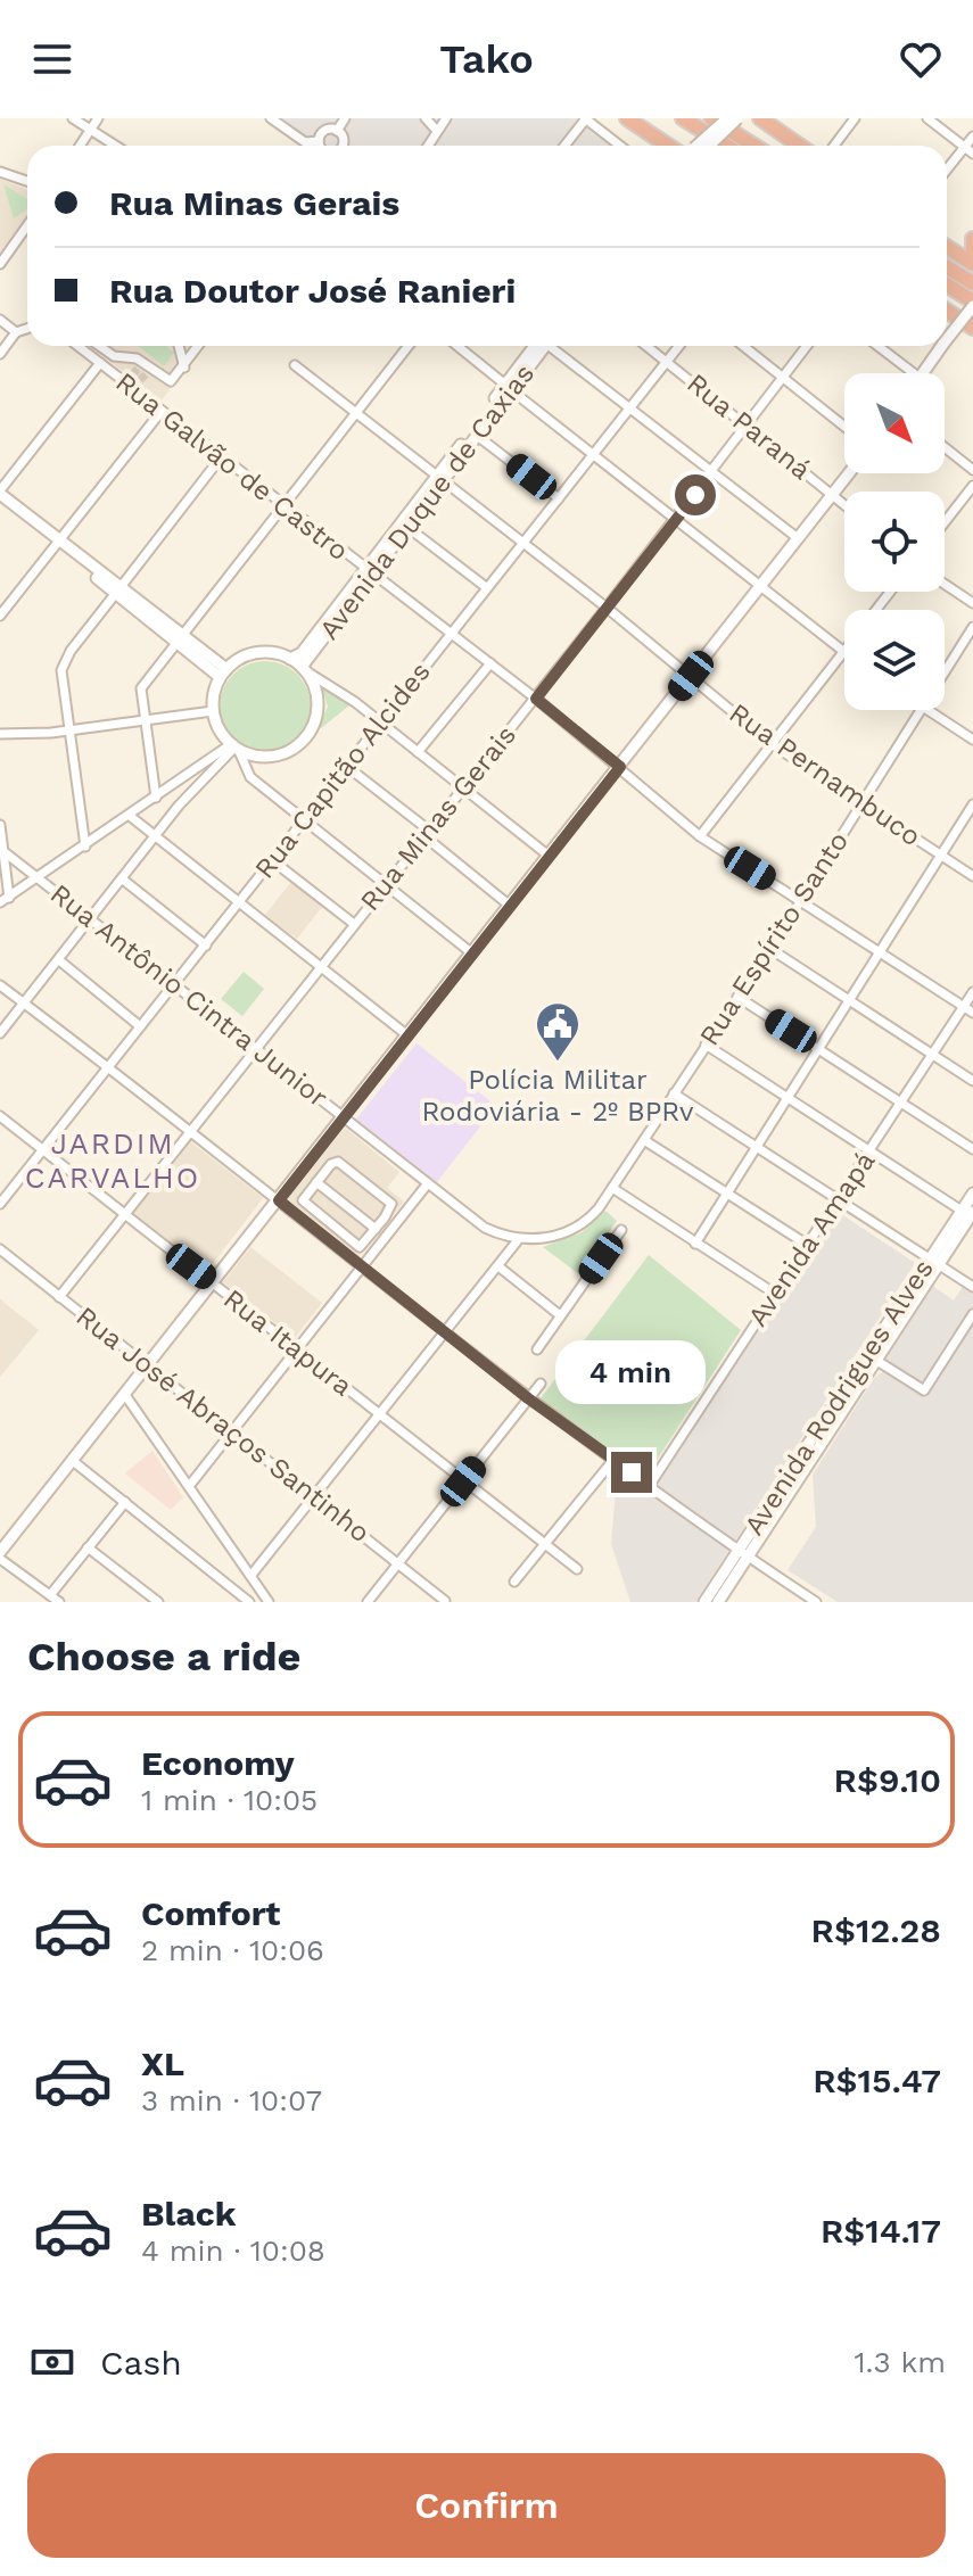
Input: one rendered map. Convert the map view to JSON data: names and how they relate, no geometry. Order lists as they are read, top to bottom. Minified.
{"streets":{"main road":["Avenida Duque de Caxias","Avenida Rodrigues Alves"],"street":["Rua Paraná","Rua Galvão de Castro","Rua Capitão Alcides","Rua Pernambuco","Rua Minas Gerais","Rua Espírito Santo","Rua Antônio Cintra Junior","Avenida Amapá","Rua Itapura","Rua José Abraços Santinho"]},"crossings":[["Rua Paraná","Rua Capitão Alcides"],["Rua Paraná","Rua Minas Gerais"],["Rua Galvão de Castro","Avenida Duque de Caxias"],["Rua Galvão de Castro","Rua Capitão Alcides"],["Rua Galvão de Castro","Rua Minas Gerais"],["Rua Galvão de Castro","Rua Espírito Santo"],["Rua Galvão de Castro","Avenida Amapá"],["Avenida Duque de Caxias","Rua Pernambuco"],["Rua Capitão Alcides","Rua Pernambuco"],["Rua Capitão Alcides","Rua Antônio Cintra Junior"],["Rua Capitão Alcides","Rua Itapura"],["Rua Pernambuco","Rua Minas Gerais"],["Rua Pernambuco","Rua Espírito Santo"],["Rua Minas Gerais","Rua Antônio Cintra Junior"],["Rua Minas Gerais","Rua Itapura"],["Rua Minas Gerais","Rua José Abraços Santinho"],["Rua Espírito Santo","Rua Antônio Cintra Junior"]],"districts":["JARDIM CARVALHO"],"places":{"public building":["Polícia Militar Rodoviária - 2º BPRv"]},"north":"bottom right","page":{"header":"Tako","banner":["Rua Minas Gerais","Rua Doutor José Ranieri"],"bubble":"4 min","heading":"Choose a ride","list":[{"name":"Economy","note":"1 min · 10:05","value":"R$9.10"},{"name":"Comfort","note":"2 min · 10:06","value":"R$12.28"},{"name":"XL","note":"3 min · 10:07","value":"R$15.47"},{"name":"Black","note":"4 min · 10:08","value":"R$14.17"}],"pay":["Cash","1.3 km"],"buttons":"Confirm"}}
